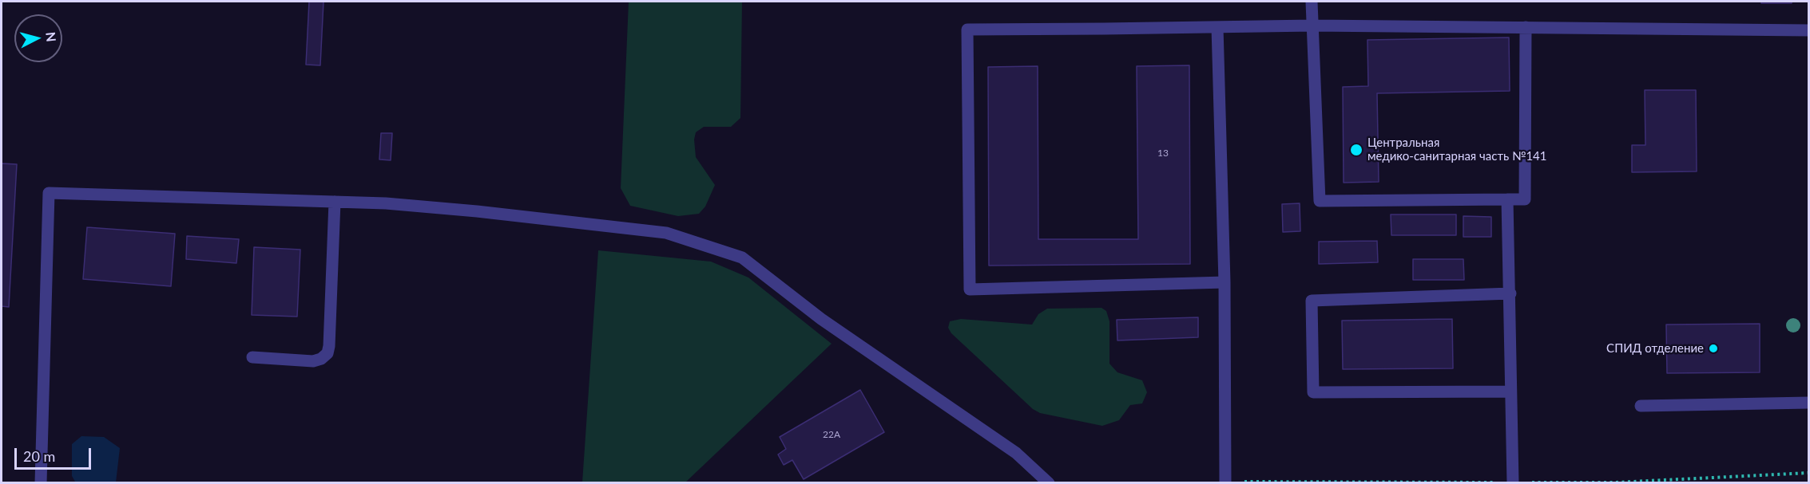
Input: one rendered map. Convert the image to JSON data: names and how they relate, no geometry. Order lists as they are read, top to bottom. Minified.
{"places":["Центральная медико-санитарная часть №141","СПИД отделение"],"house_numbers":["13","22А"],"scale_bar":"20 m","north":"right"}
